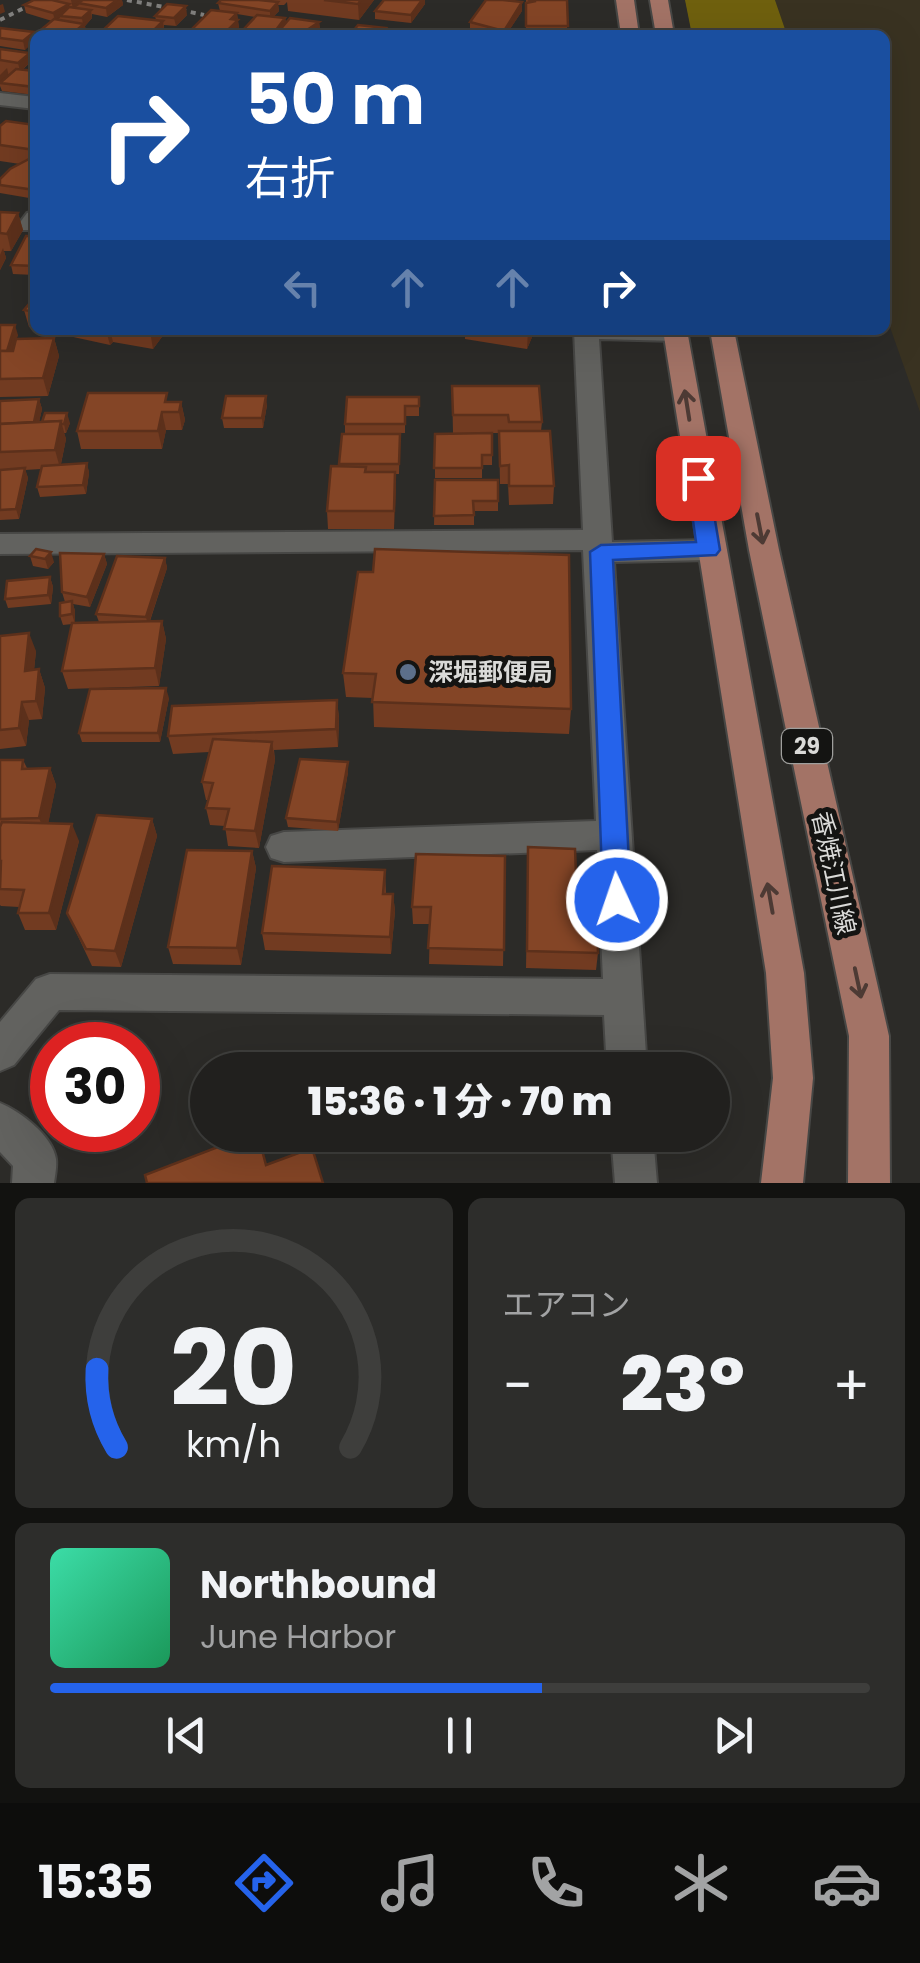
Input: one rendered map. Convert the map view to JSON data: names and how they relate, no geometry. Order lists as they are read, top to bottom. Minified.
{"streets":{"main road":["29","香焼江川線"]},"places":["深堀郵便局"],"page":{"turn":["50 m","右折"],"limit":"30","trip":"15:36 · 1 分 · 70 m","tile":"エアコン","heat":["−","23°","+"],"song":["Northbound","June Harbor"],"tabs":"15:35","gauge":["20","km/h"]}}
